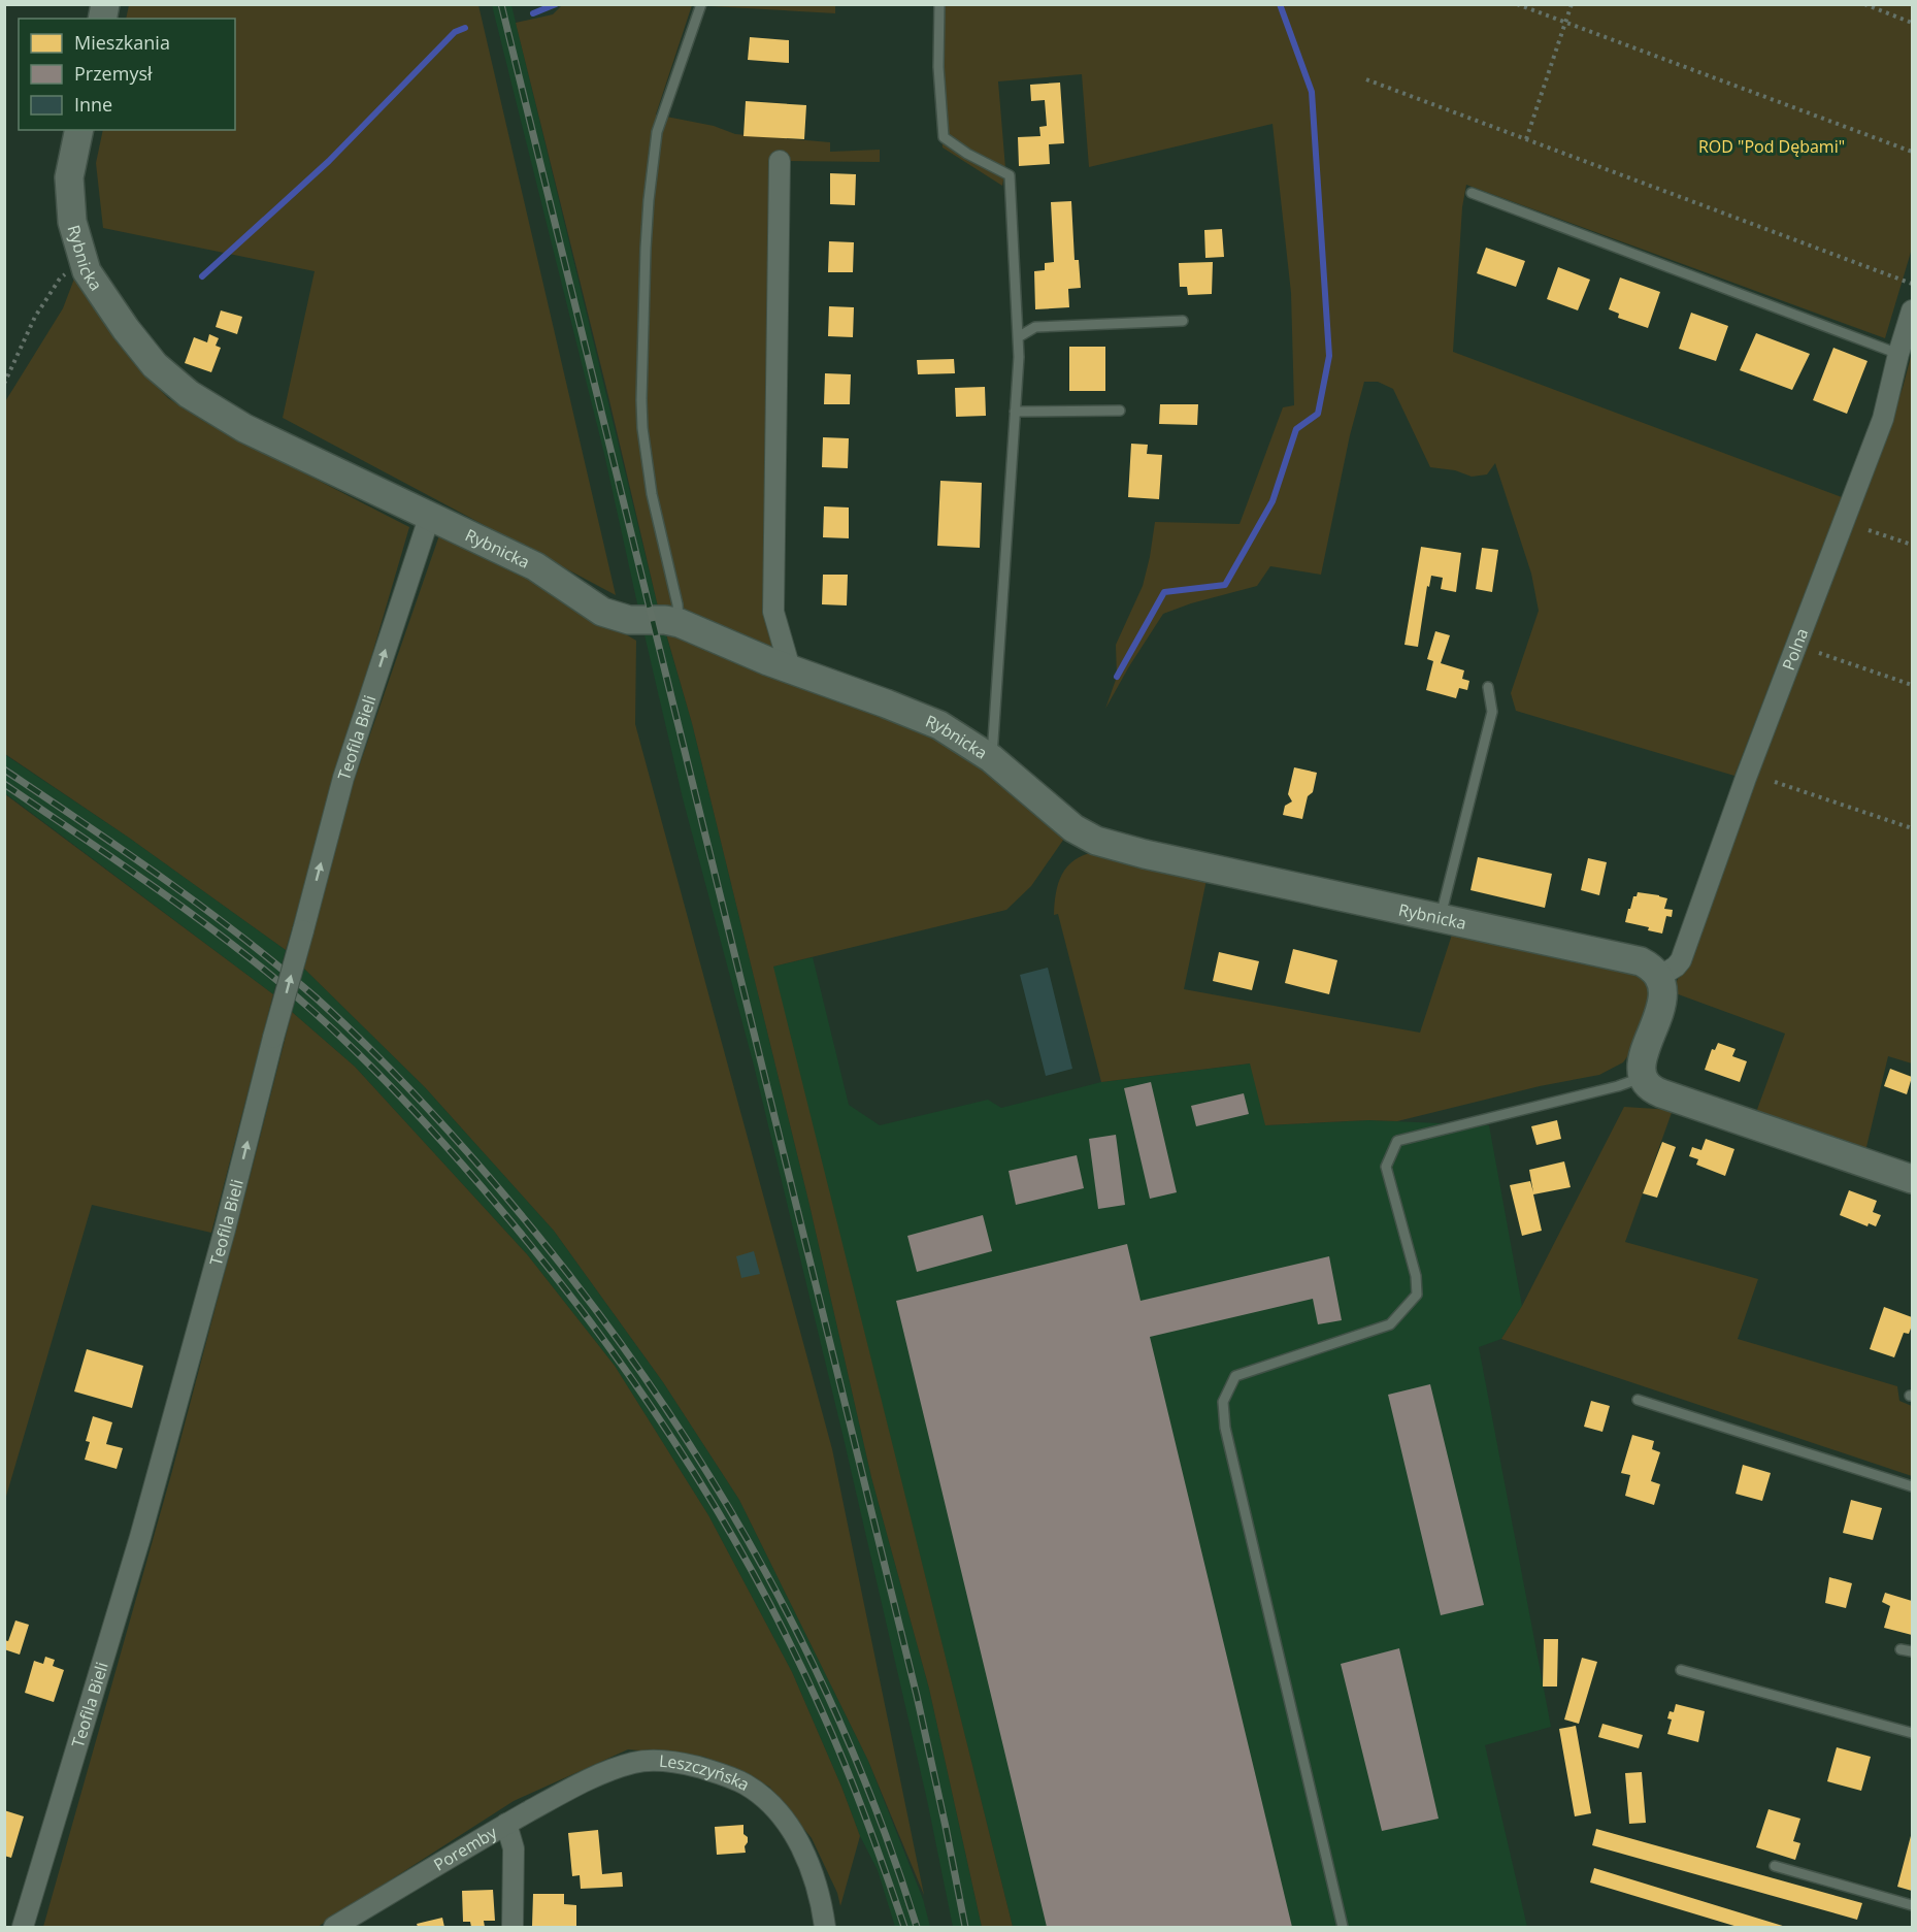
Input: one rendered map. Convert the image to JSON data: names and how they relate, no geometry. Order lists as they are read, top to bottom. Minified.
{"streets":{"street":["Rybnicka","Polna","Teofila Bieli","Leszczyńska","Poremby"]},"crossings":[["Rybnicka","Polna"],["Rybnicka","Teofila Bieli"],["Leszczyńska","Poremby"]],"one_way":["Teofila Bieli"],"parks":["ROD \"Pod Dębami\""],"legend":["Mieszkania","Przemysł","Inne"]}
